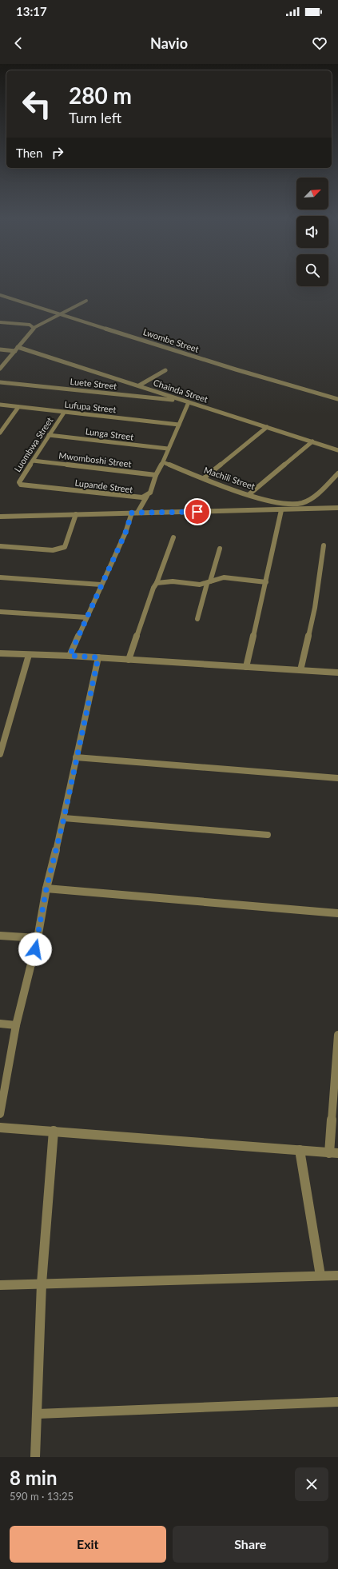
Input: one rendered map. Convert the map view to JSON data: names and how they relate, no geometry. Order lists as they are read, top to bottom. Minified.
{"streets":{"street":["Lwombe Street","Luete Street","Chainda Street","Lufupa Street","Lunga Street","Luombwa Street","Mwomboshi Street","Machili Street","Lupande Street"]},"crossings":[["Luete Street","Chainda Street"],["Luete Street","Lupande Street"],["Chainda Street","Lupande Street"],["Lufupa Street","Luombwa Street"],["Lufupa Street","Lupande Street"],["Lunga Street","Luombwa Street"],["Lunga Street","Lupande Street"],["Luombwa Street","Mwomboshi Street"],["Luombwa Street","Lupande Street"],["Mwomboshi Street","Lupande Street"],["Machili Street","Lupande Street"]],"north":"top right","page":{"status":"13:17","header":"Navio","turn":["280 m","Turn left"],"then":"Then","heading":["8 min","590 m · 13:25"],"buttons":["Exit","Share"]}}
